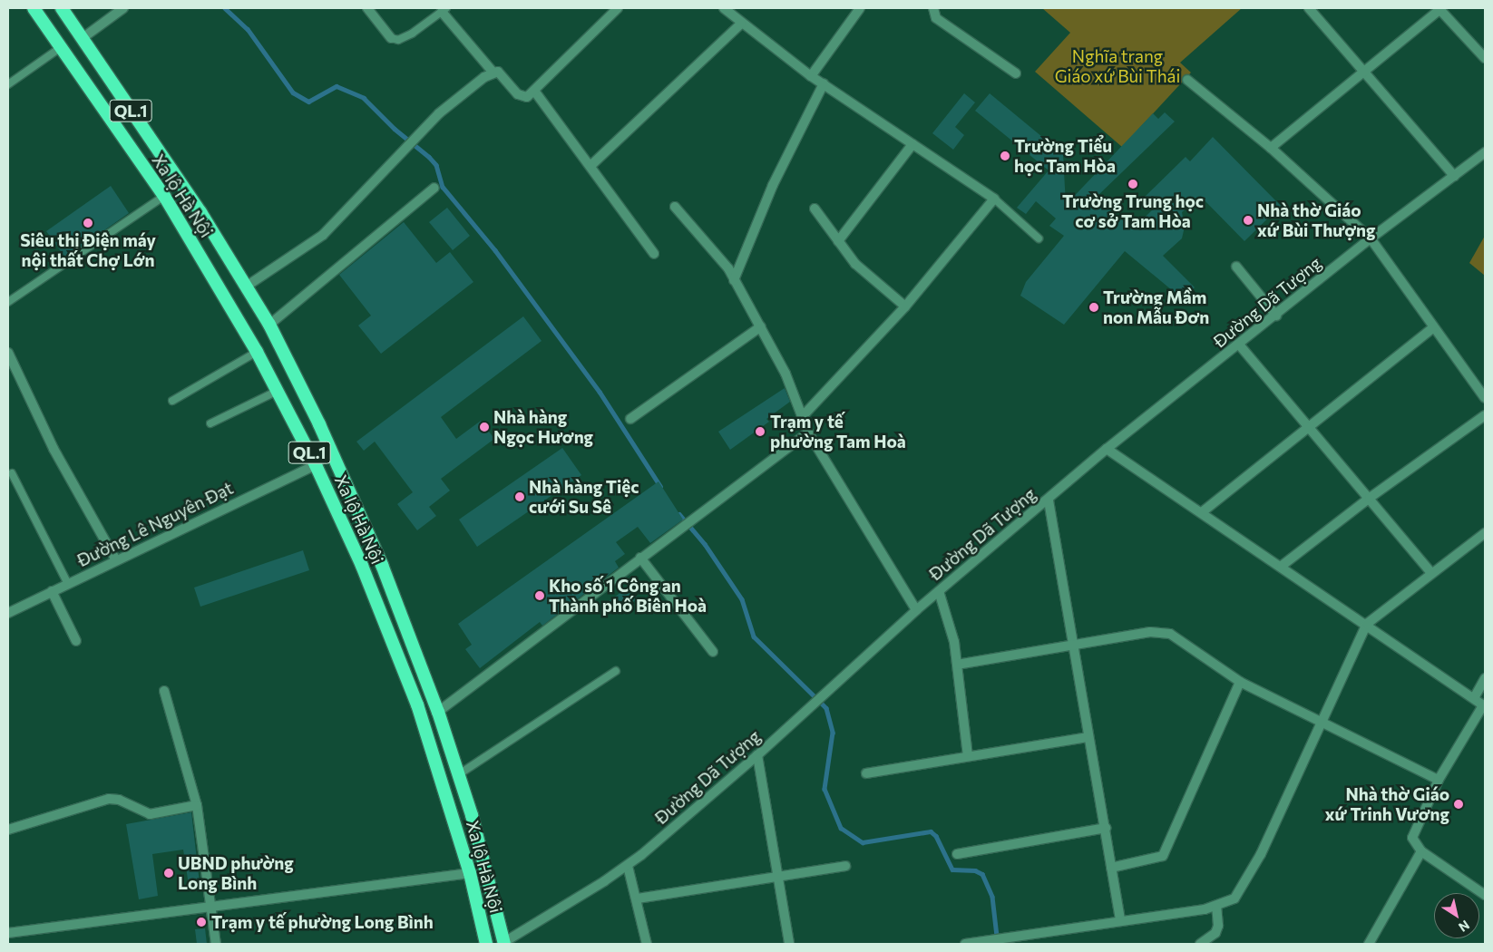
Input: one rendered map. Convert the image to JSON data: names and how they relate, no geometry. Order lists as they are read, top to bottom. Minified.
{"streets":{"highway":["QL.1","Xa lộ Hà Nội"],"street":["Đường Dã Tượng","Đường Lê Nguyên Đạt"]},"crossings":[["Xa lộ Hà Nội","Đường Dã Tượng"],["Xa lộ Hà Nội","Đường Lê Nguyên Đạt"]],"parks":["Nghĩa trang Giáo xứ Bùi Thái"],"places":["Trường Tiểu học Tam Hòa","Trường Trung học cơ sở Tam Hòa","Nhà thờ Giáo xứ Bùi Thượng","Siêu thị Điện máy nội thất Chợ Lớn","Trường Mầm non Mẫu Đơn","Nhà hàng Ngọc Hương","Trạm y tế phường Tam Hoà","Nhà hàng Tiệc cưới Su Sê","Kho số 1 Công an Thành phố Biên Hoà","Nhà thờ Giáo xứ Trinh Vương","UBND phường Long Bình","Trạm y tế phường Long Bình"],"north":"bottom right"}
